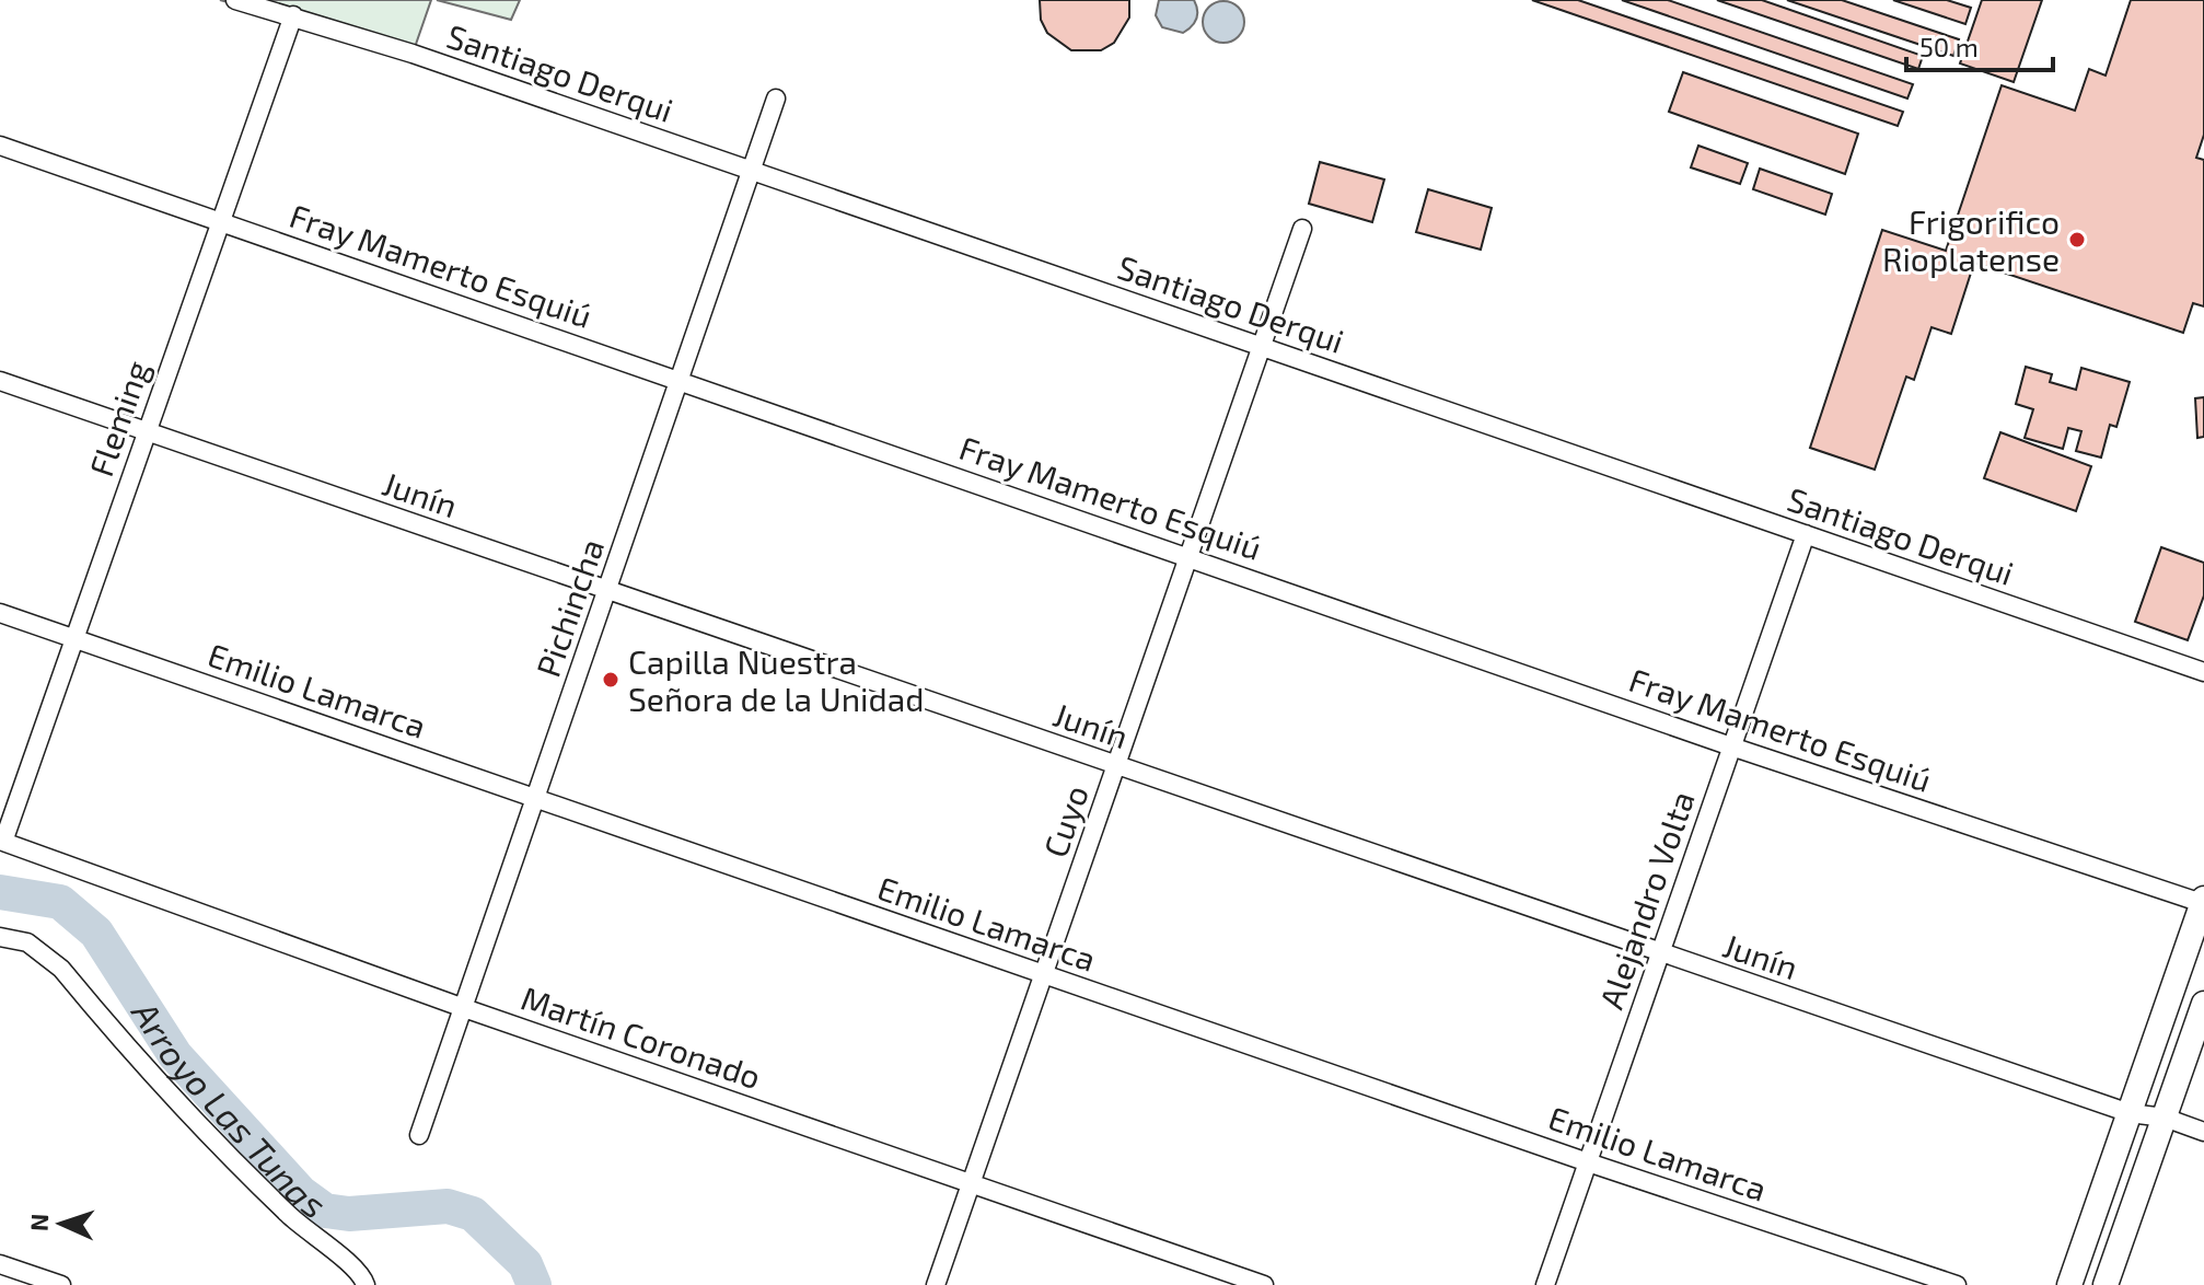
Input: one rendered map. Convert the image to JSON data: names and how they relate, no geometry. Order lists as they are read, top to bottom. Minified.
{"streets":{"street":["Santiago Derqui","Fray Mamerto Esquiú","Fleming","Junín","Pichincha","Emilio Lamarca","Cuyo","Alejandro Volta","Martín Coronado"]},"crossings":[["Santiago Derqui","Fleming"],["Santiago Derqui","Pichincha"],["Santiago Derqui","Cuyo"],["Santiago Derqui","Alejandro Volta"],["Fray Mamerto Esquiú","Fleming"],["Fray Mamerto Esquiú","Pichincha"],["Fray Mamerto Esquiú","Cuyo"],["Fray Mamerto Esquiú","Alejandro Volta"],["Fleming","Junín"],["Fleming","Emilio Lamarca"],["Fleming","Martín Coronado"],["Junín","Pichincha"],["Junín","Cuyo"],["Junín","Alejandro Volta"],["Pichincha","Emilio Lamarca"],["Pichincha","Martín Coronado"],["Emilio Lamarca","Cuyo"],["Emilio Lamarca","Alejandro Volta"],["Cuyo","Martín Coronado"]],"water":["Arroyo Las Tunas"],"places":["Frigorifico Rioplatense","Capilla Nuestra Señora de la Unidad"],"scale_bar":"50 m","north":"left"}
